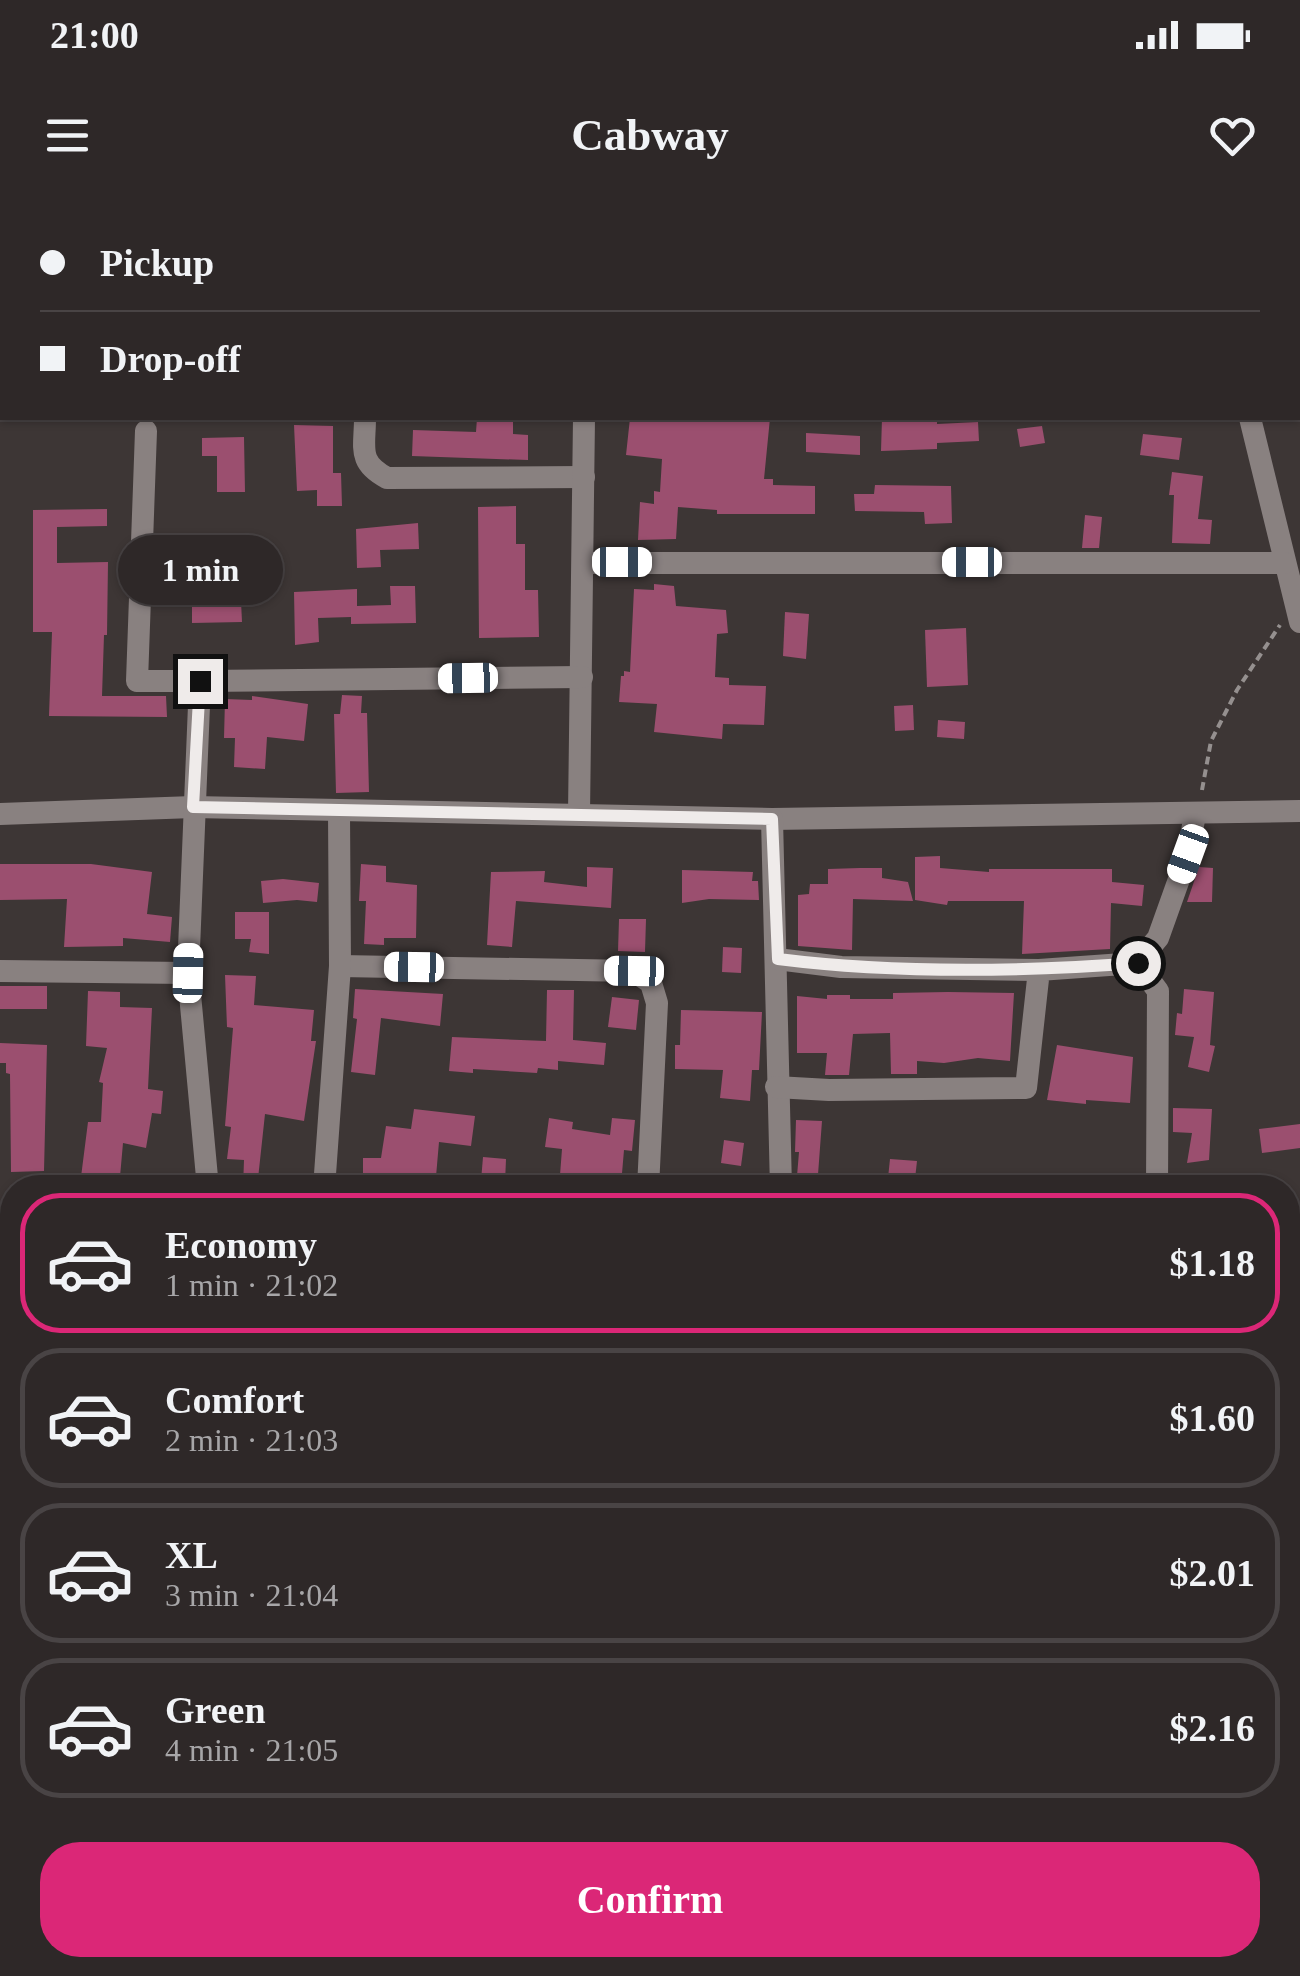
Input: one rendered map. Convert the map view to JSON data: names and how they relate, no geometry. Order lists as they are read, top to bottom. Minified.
{"page":{"status":"21:00","header":"Cabway","banner":["Pickup","Drop-off"],"bubble":"1 min","list":[{"name":"Economy","note":"1 min · 21:02","value":"$1.18"},{"name":"Comfort","note":"2 min · 21:03","value":"$1.60"},{"name":"XL","note":"3 min · 21:04","value":"$2.01"},{"name":"Green","note":"4 min · 21:05","value":"$2.16"}],"buttons":"Confirm"}}
